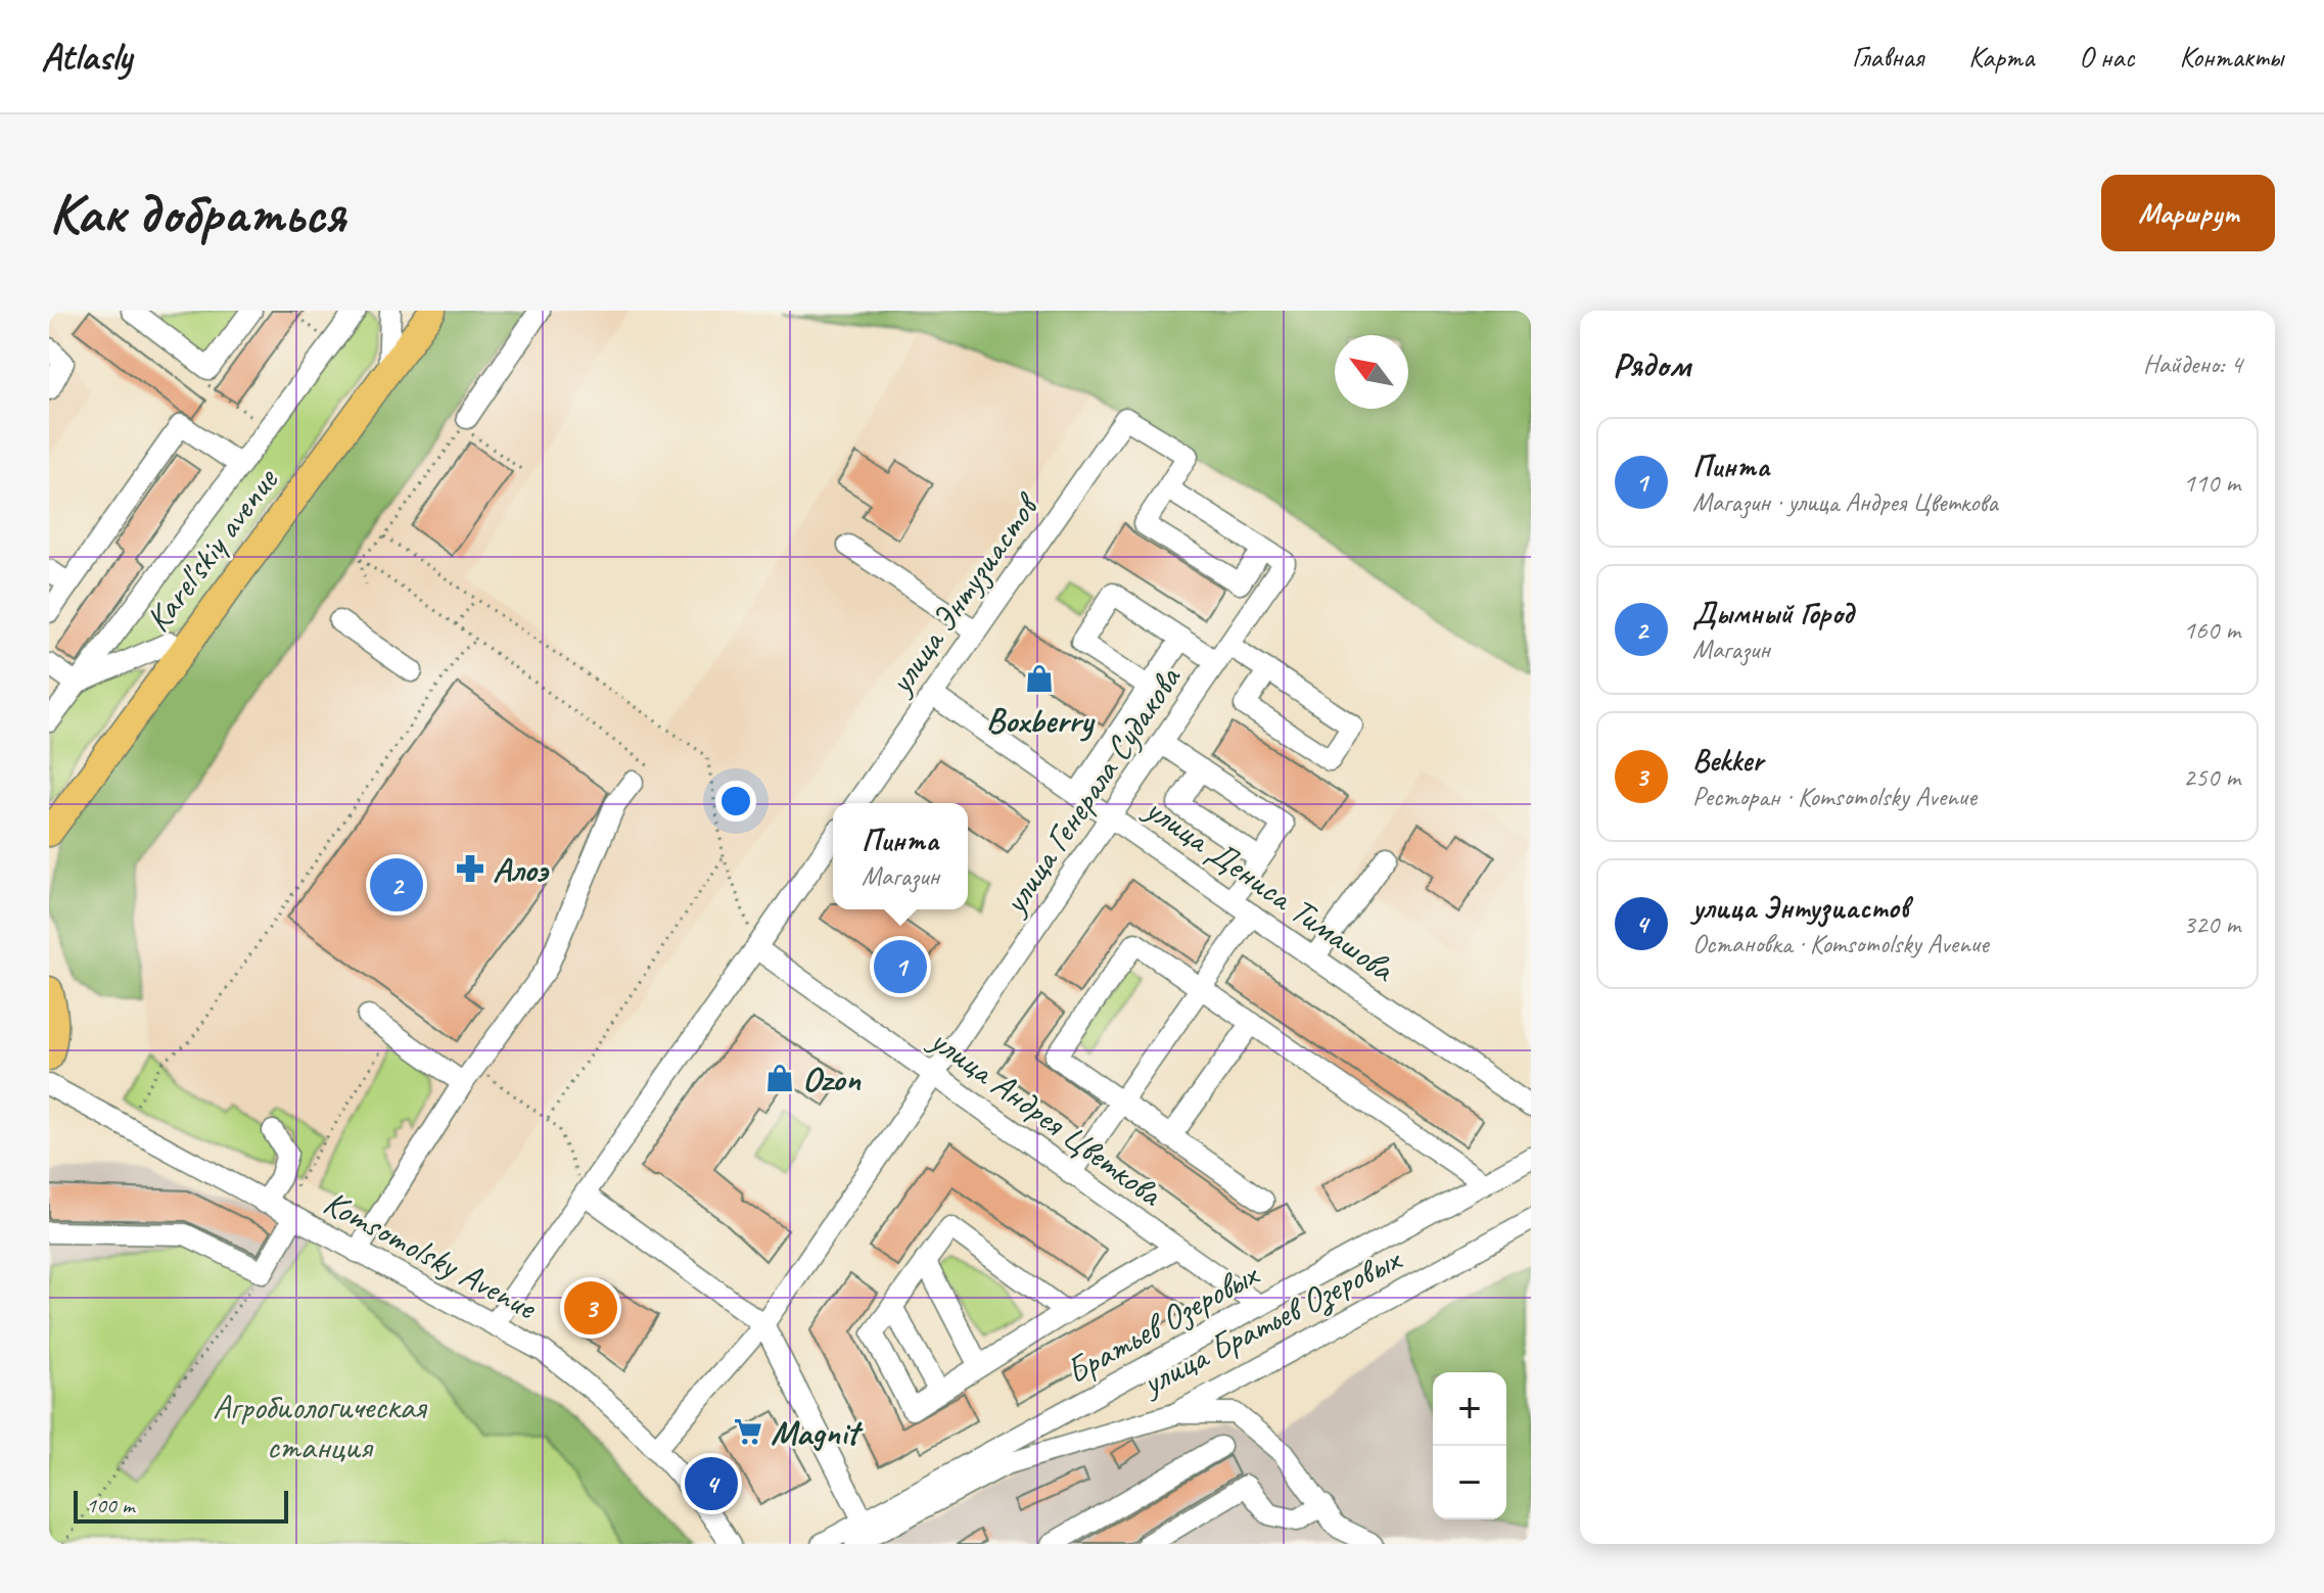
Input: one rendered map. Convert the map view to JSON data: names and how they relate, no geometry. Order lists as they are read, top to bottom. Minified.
{"streets":{"main road":["Karel'skiy avenue"],"street":["улица Энтузиастов","улица Генерала Судакова","улица Дениса Тимашова","улица Андрея Цветкова","Komsomolsky Avenue","улица Братьев Озеровых","Братьев Озеровых"]},"crossings":[["улица Энтузиастов","улица Дениса Тимашова"],["улица Генерала Судакова","улица Дениса Тимашова"],["улица Генерала Судакова","улица Андрея Цветкова"],["улица Генерала Судакова","Komsomolsky Avenue"],["улица Андрея Цветкова","Братьев Озеровых"]],"parks":["Агробиологическая станция"],"places":{"shop":["Boxberry","Ozon"],"pharmacy":["Алоэ"],"supermarket":["Magnit"]},"scale_bar":"100 m","north":"top left","page":{"header":"Atlasly","nav":["Главная","Карта","О нас","Контакты"],"buttons":"Маршрут","title":"Как добраться","heading":["Рядом","Найдено: 4"],"list":[{"mark":"1","name":"Пинта","note":"Магазин · улица Андрея Цветкова","value":"110 m"},{"mark":"2","name":"Дымный Город","note":"Магазин","value":"160 m"},{"mark":"3","name":"Bekker","note":"Ресторан · Komsomolsky Avenue","value":"250 m"},{"mark":"4","name":"улица Энтузиастов","note":"Остановка · Komsomolsky Avenue","value":"320 m"}],"popup":["Пинта","Магазин"],"pins":["2","1","3","4"],"map_buttons":["+","−"],"scale":"100 m"}}
